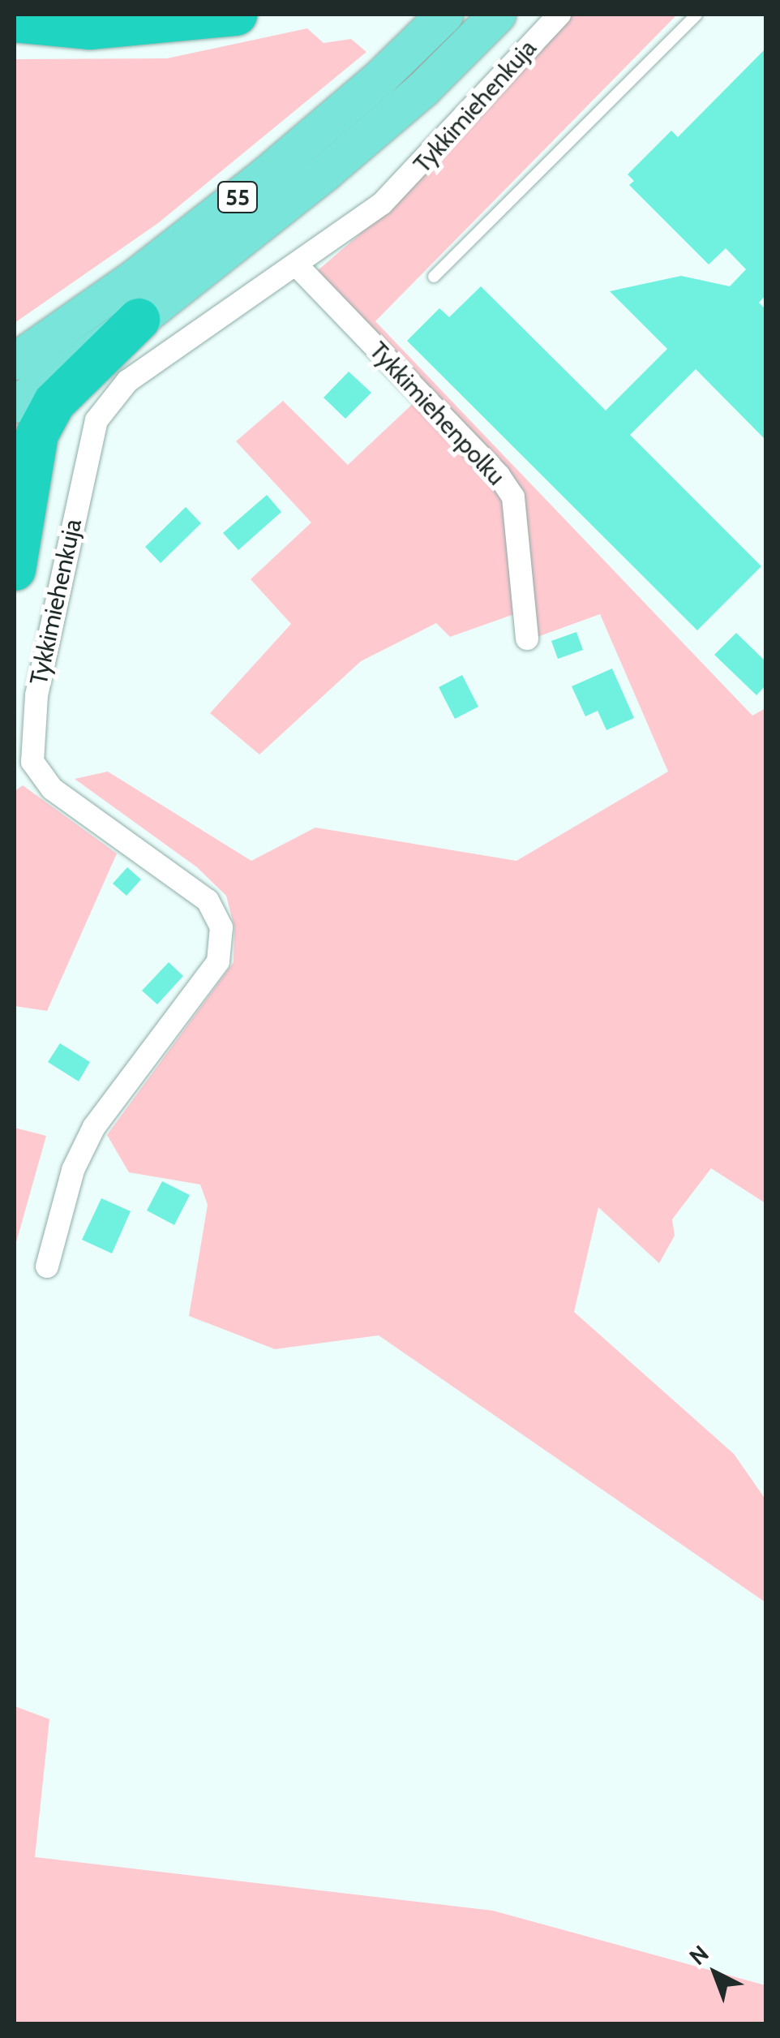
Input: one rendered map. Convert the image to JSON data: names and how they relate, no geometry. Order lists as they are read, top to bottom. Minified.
{"streets":{"main road":["55"],"street":["Tykkimiehenkuja","Tykkimiehenpolku"]},"crossings":[["Tykkimiehenkuja","Tykkimiehenpolku"]],"north":"top left"}
